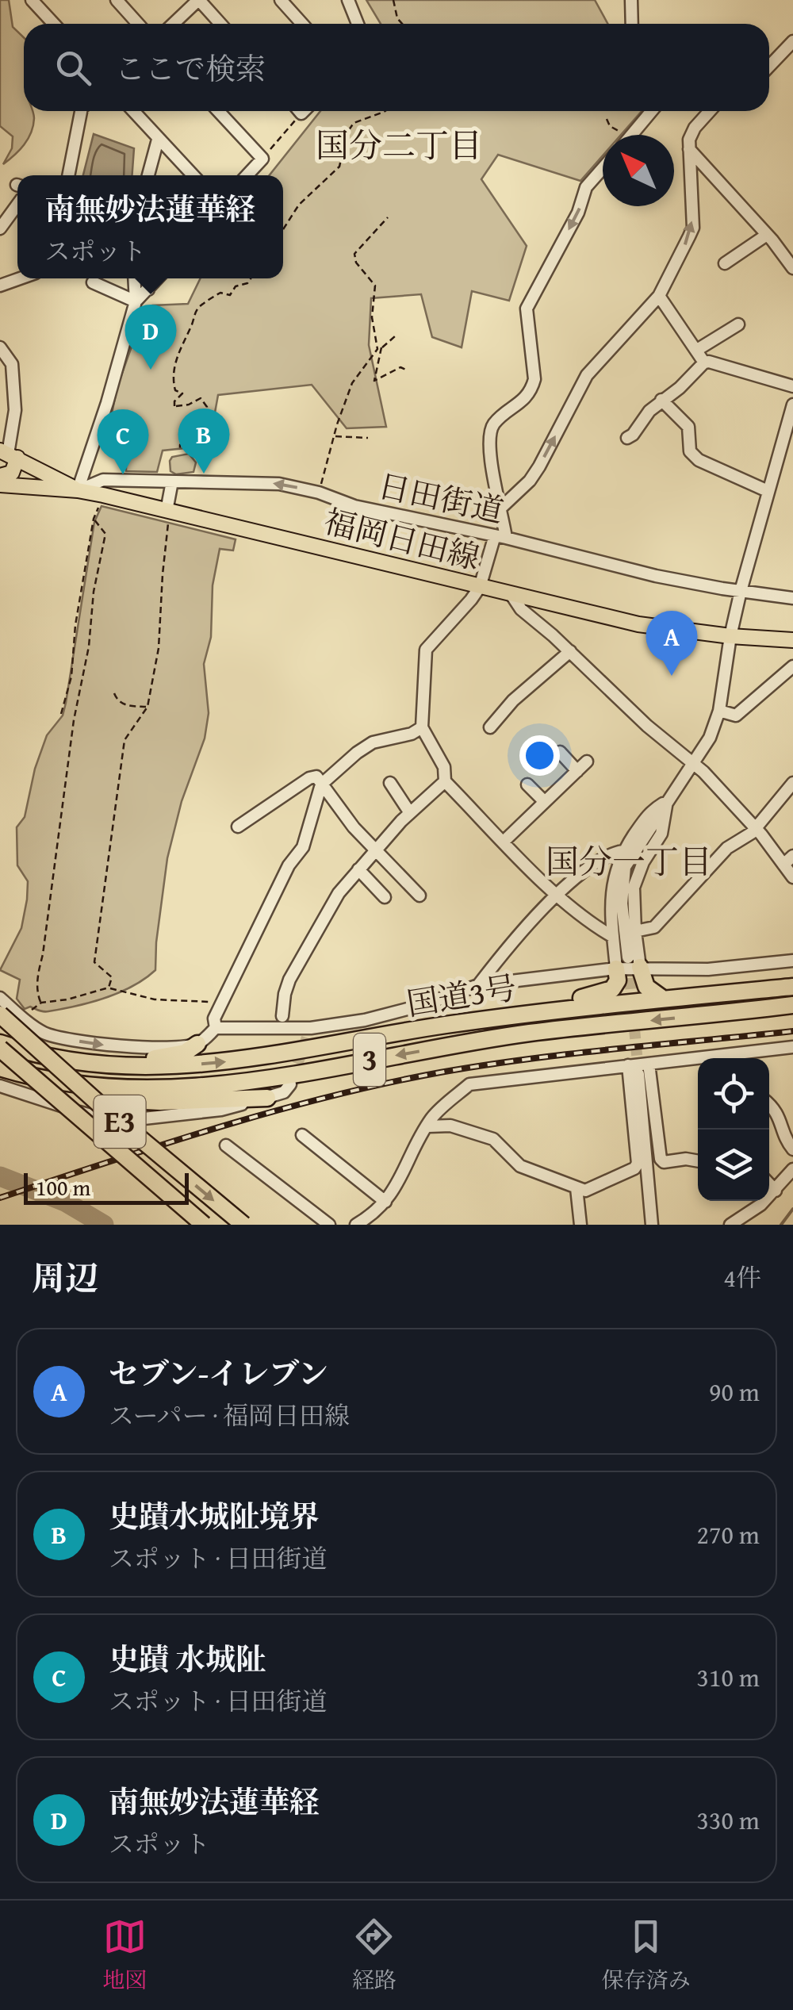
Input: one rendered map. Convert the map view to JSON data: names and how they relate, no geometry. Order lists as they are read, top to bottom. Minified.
{"streets":{"highway":["国道3号","3","E3"],"main road":["福岡日田線"],"street":["日田街道"]},"crossings":[["日田街道","福岡日田線"],["国道3号","3"],["国道3号","E3"]],"districts":["国分二丁目","国分一丁目"],"scale_bar":"100 m","north":"top left","page":{"search":"ここで検索","popup":["南無妙法蓮華経","スポット"],"pins":["D","B","C","A"],"scale":"100 m","heading":["周辺","4件"],"list":[{"mark":"A","name":"セブン-イレブン","note":"スーパー · 福岡日田線","value":"90 m"},{"mark":"B","name":"史蹟水城阯境界","note":"スポット · 日田街道","value":"270 m"},{"mark":"C","name":"史蹟 水城阯","note":"スポット · 日田街道","value":"310 m"},{"mark":"D","name":"南無妙法蓮華経","note":"スポット","value":"330 m"}],"nav":["地図","経路","保存済み"]}}
